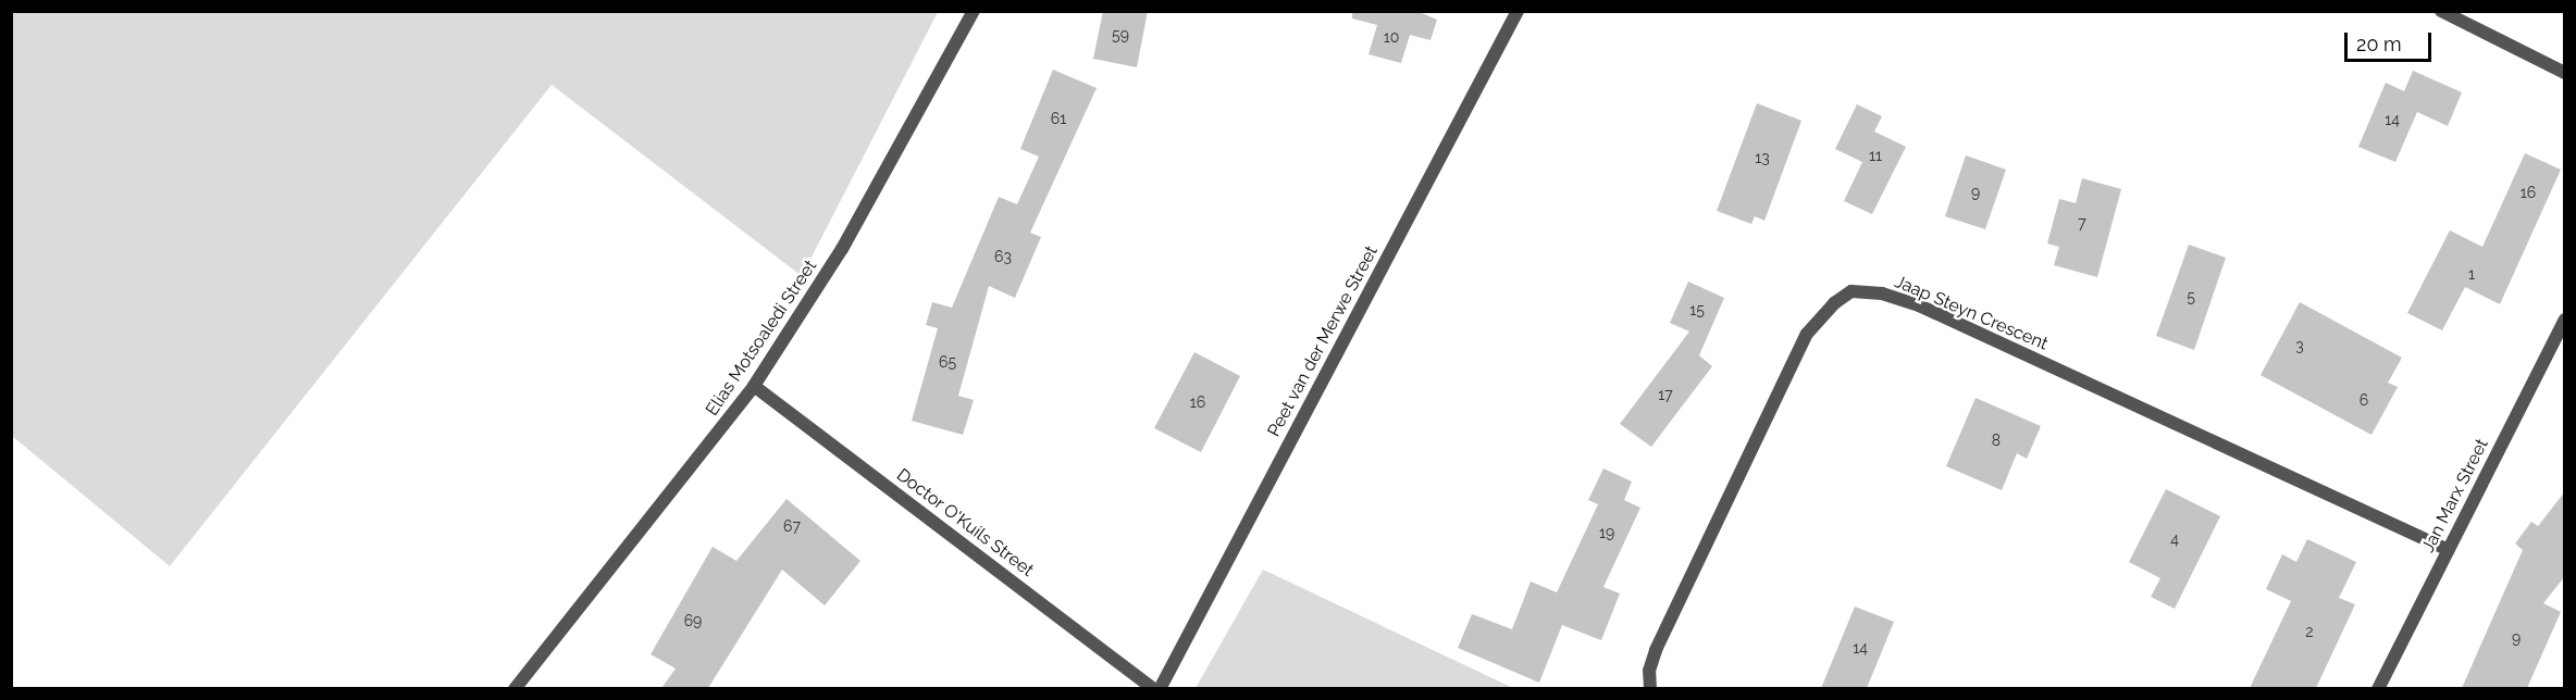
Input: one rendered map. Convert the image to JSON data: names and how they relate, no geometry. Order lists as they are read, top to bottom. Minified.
{"streets":{"street":["Jaap Steyn Crescent","Elias Motsoaledi Street","Peet van der Merwe Street","Jan Marx Street","Doctor O'Kuils Street"]},"crossings":[["Jaap Steyn Crescent","Jan Marx Street"],["Elias Motsoaledi Street","Doctor O'Kuils Street"]],"house_numbers":["59","10","61","14","11","13","9","16","7","63","1","5","15","3","65","17","6","16","8","67","19","4","69","2","9","14"],"scale_bar":"20 m"}
